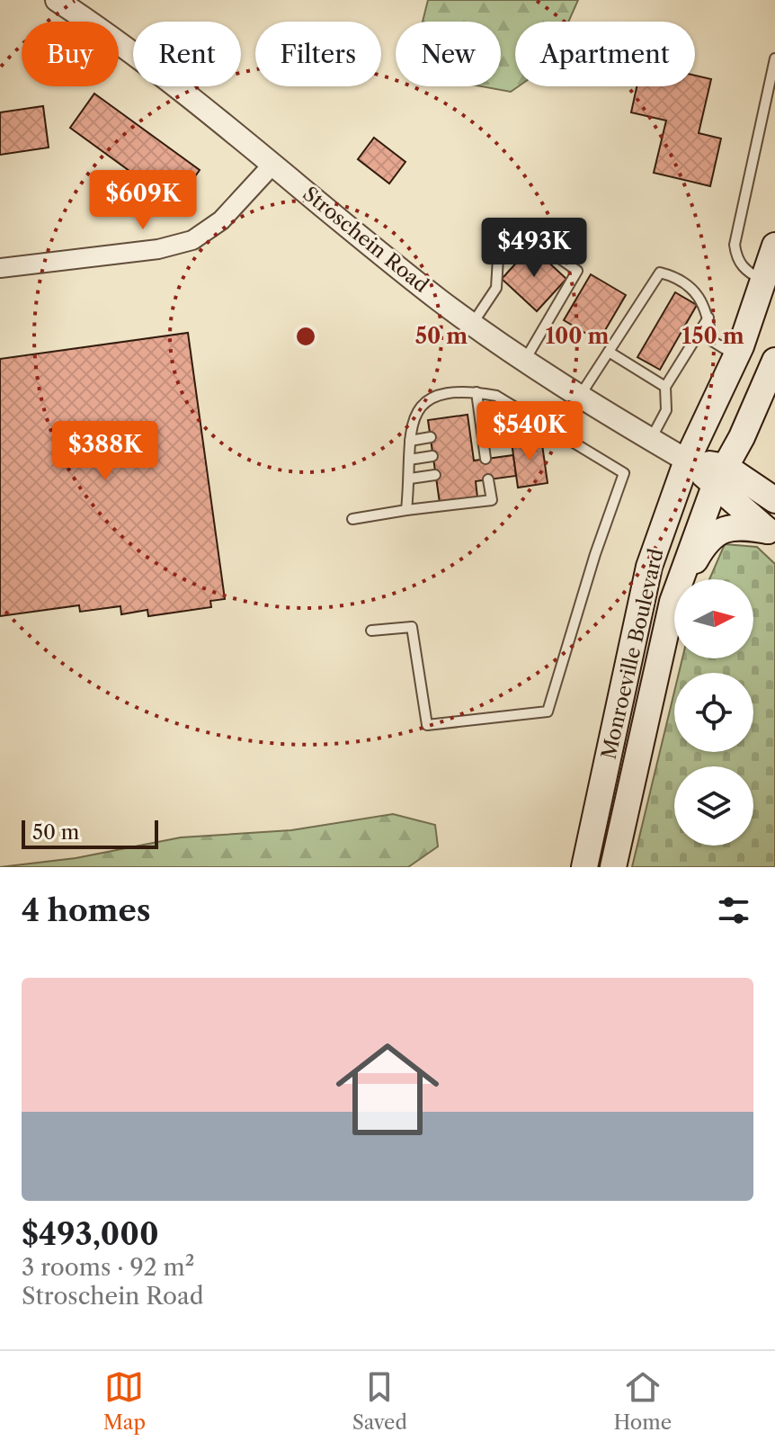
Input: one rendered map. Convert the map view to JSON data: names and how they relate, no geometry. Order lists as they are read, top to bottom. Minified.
{"streets":{"main road":["Stroschein Road","Monroeville Boulevard"]},"crossings":[["Stroschein Road","Monroeville Boulevard"]],"scale_bar":"50 m","north":"right","page":{"chip":["Buy","Rent","Filters","New","Apartment"],"price":["$609K","$493K","$540K","$388K"],"scale":"50 m","heading":"4 homes","list":[{"name":"$493,000","note":"3 rooms · 92 m² · Stroschein Road"}],"tabs":["Map","Saved","Home"]},"rings":["50 m","100 m","150 m"]}
